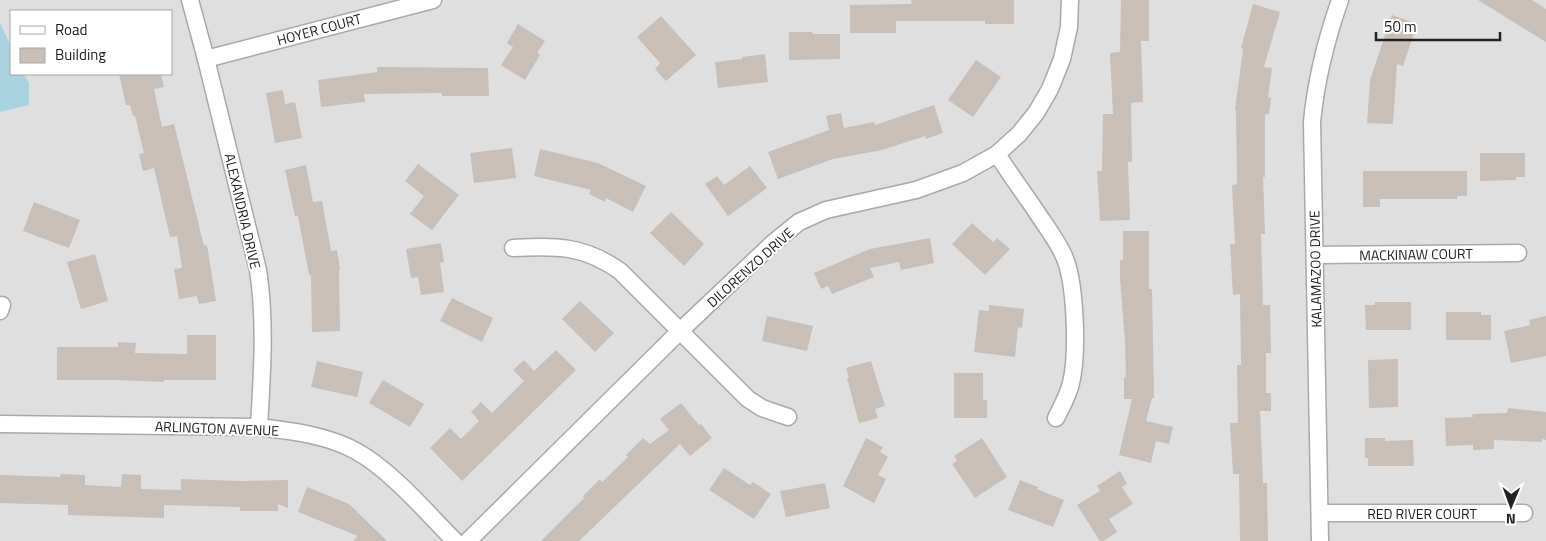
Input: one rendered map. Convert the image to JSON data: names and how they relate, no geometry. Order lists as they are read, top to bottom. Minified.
{"streets":{"street":["HOYER COURT","ALEXANDRIA DRIVE","MACKINAW COURT","DILORENZO DRIVE","KALAMAZOO DRIVE","ARLINGTON AVENUE","RED RIVER COURT"]},"crossings":[["HOYER COURT","ALEXANDRIA DRIVE"],["ALEXANDRIA DRIVE","ARLINGTON AVENUE"],["MACKINAW COURT","KALAMAZOO DRIVE"],["KALAMAZOO DRIVE","RED RIVER COURT"]],"legend":["Road","Building"],"scale_bar":"50 m","north":"bottom"}
